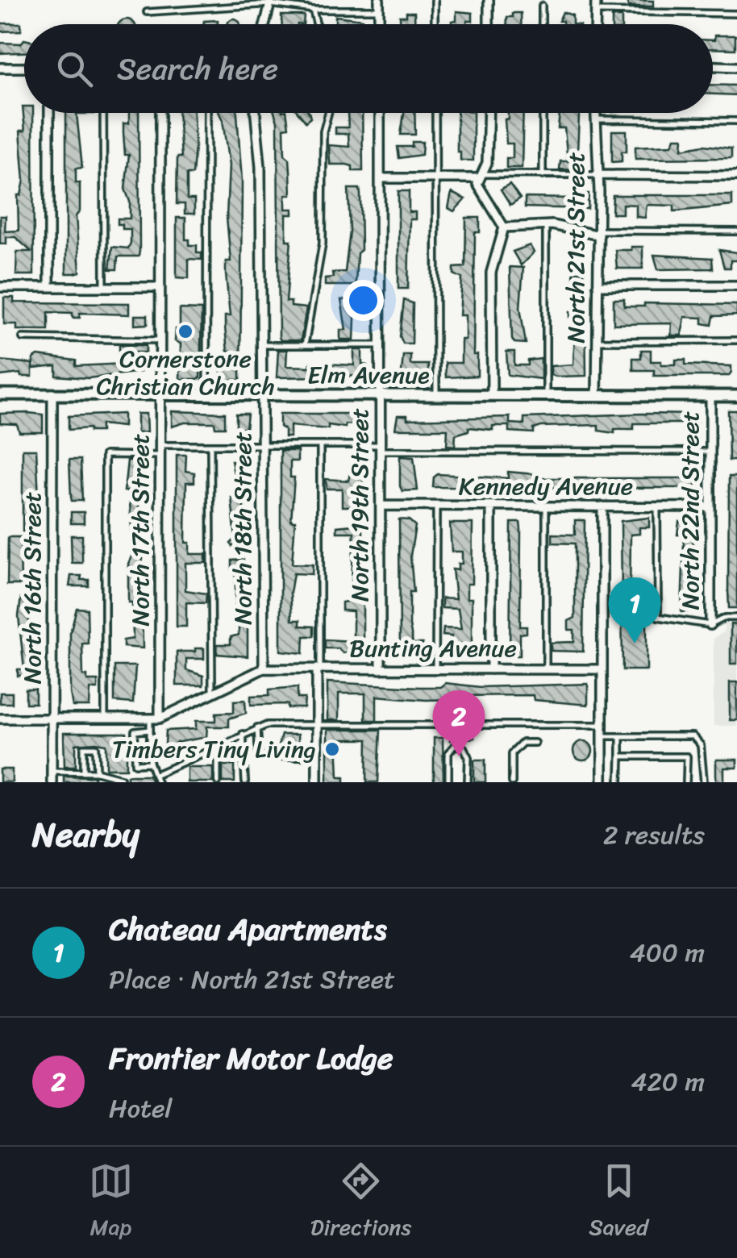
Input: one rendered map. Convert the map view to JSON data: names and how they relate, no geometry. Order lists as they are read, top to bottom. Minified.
{"streets":{"street":["North 21st Street","Elm Avenue","Kennedy Avenue","North 19th Street","North 22nd Street","North 18th Street","North 17th Street","North 16th Street","Bunting Avenue"]},"crossings":[["North 21st Street","Elm Avenue"],["Elm Avenue","North 19th Street"],["Elm Avenue","North 22nd Street"],["Elm Avenue","North 18th Street"],["Elm Avenue","North 17th Street"],["Elm Avenue","North 16th Street"],["Kennedy Avenue","North 19th Street"],["Kennedy Avenue","North 22nd Street"],["North 19th Street","Bunting Avenue"],["North 18th Street","Bunting Avenue"]],"places":["Cornerstone Christian Church","Timbers Tiny Living"],"page":{"search":"Search here","pins":["1","2"],"heading":["Nearby","2 results"],"list":[{"mark":"1","name":"Chateau Apartments","note":"Place · North 21st Street","value":"400 m"},{"mark":"2","name":"Frontier Motor Lodge","note":"Hotel","value":"420 m"}],"nav":["Map","Directions","Saved"]}}
